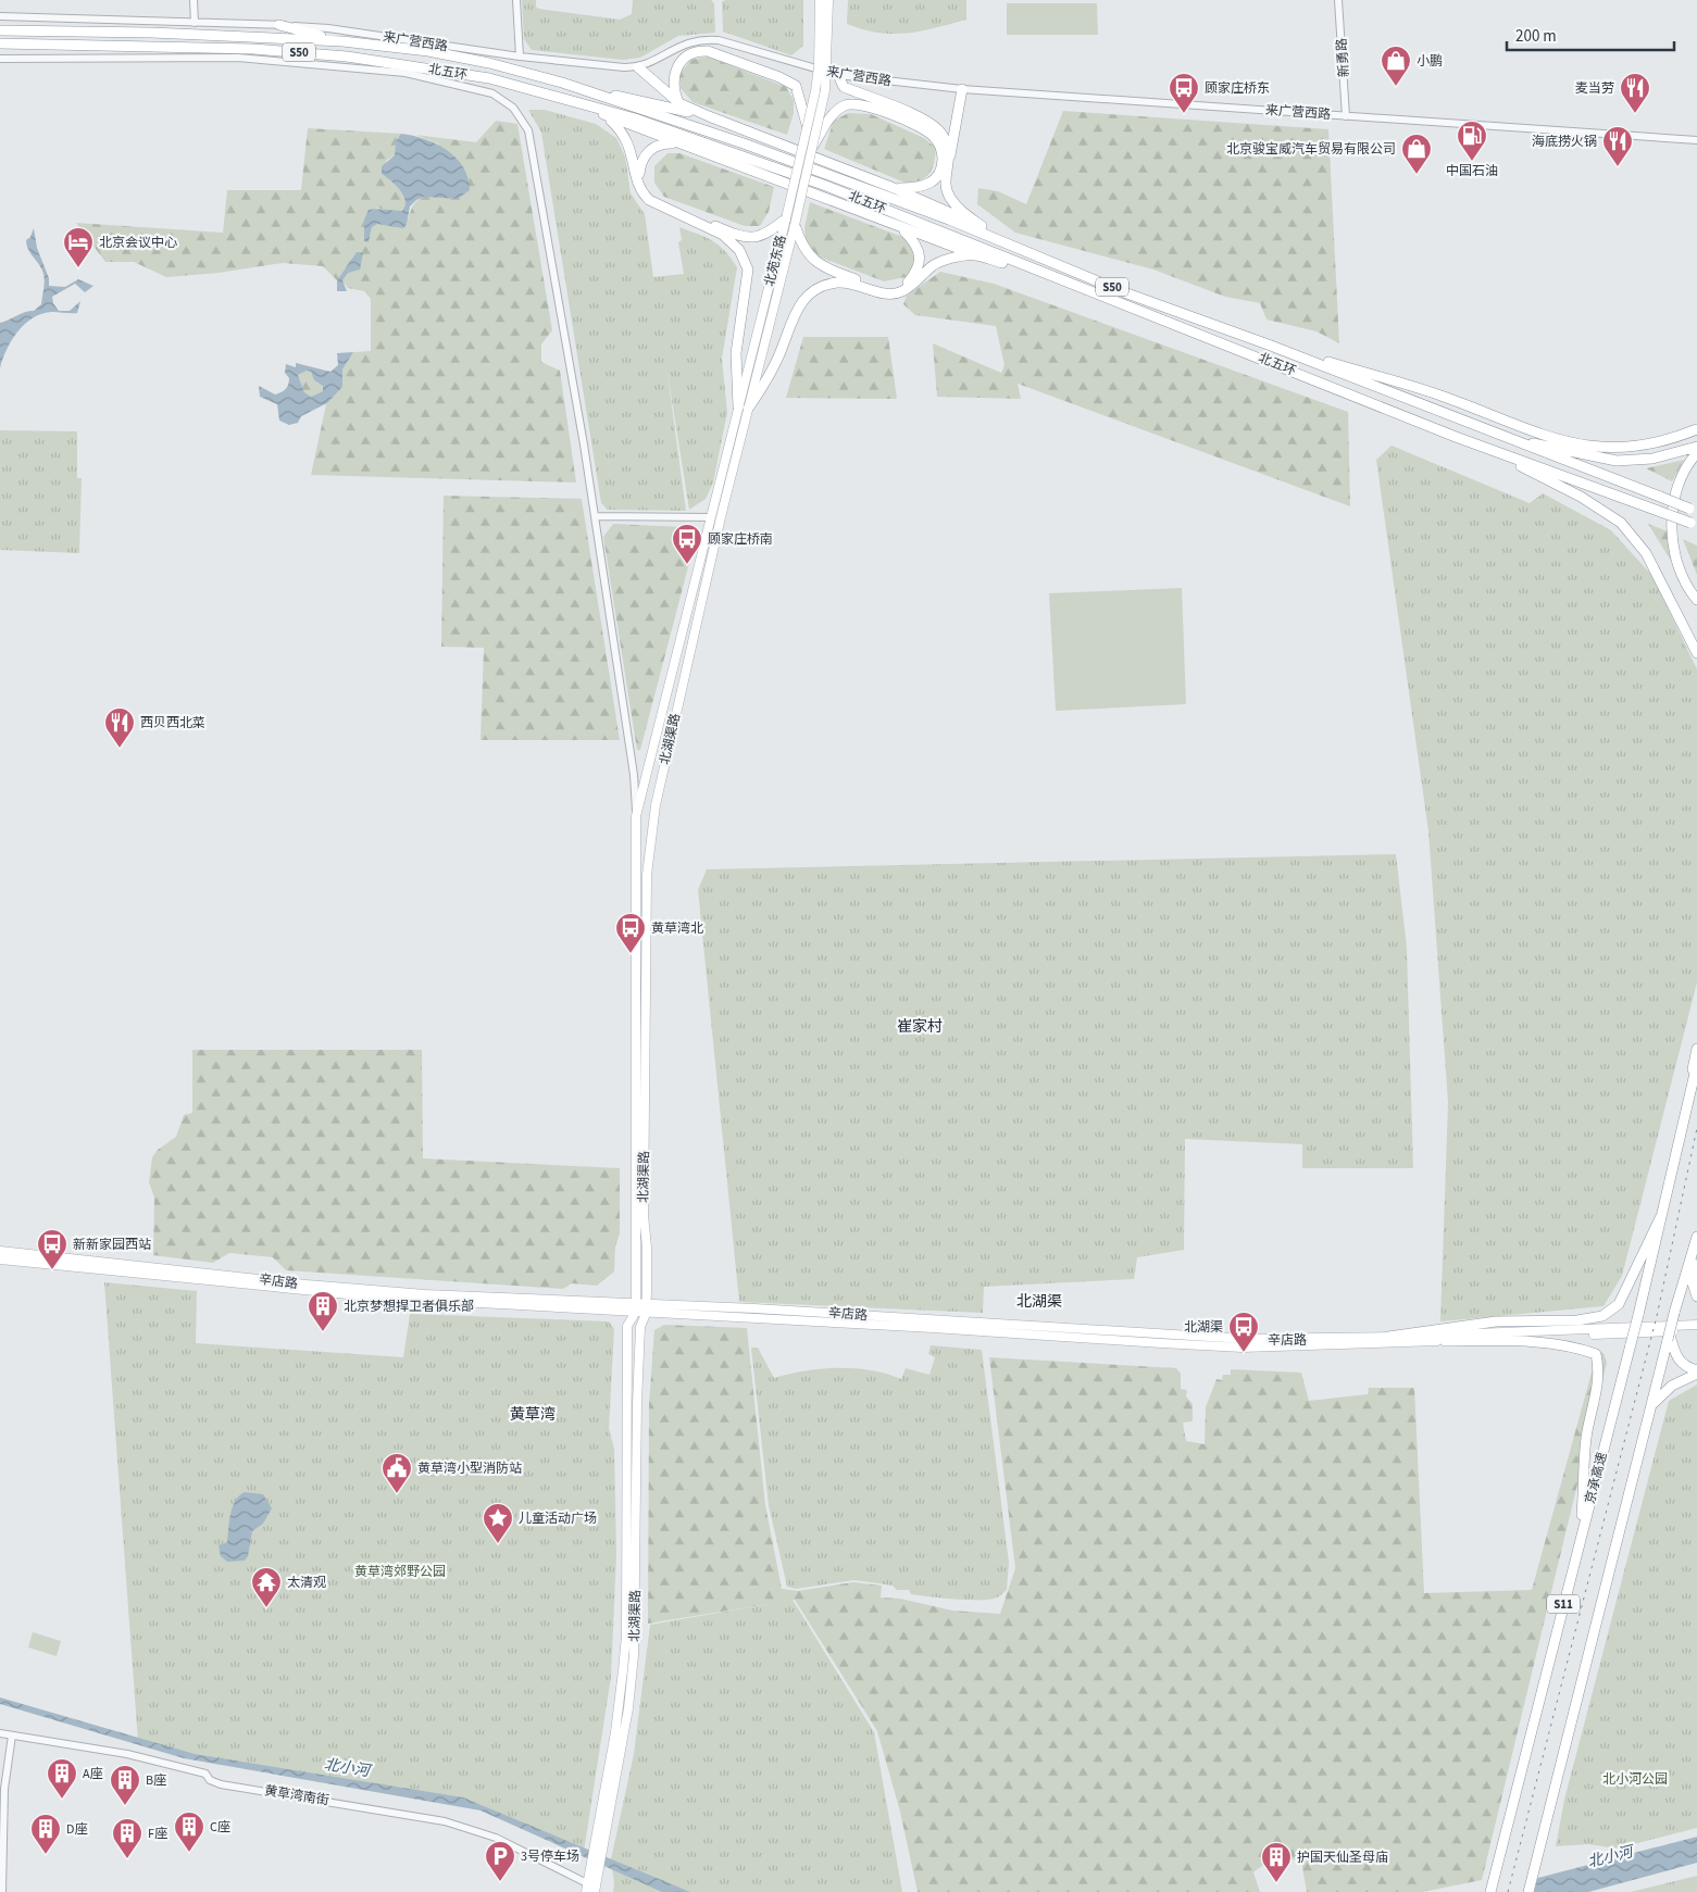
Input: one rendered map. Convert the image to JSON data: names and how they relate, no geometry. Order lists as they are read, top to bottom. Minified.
{"streets":{"highway":["S50","北五环","京承高速","S11"],"main road":["北苑东路","北湖渠路","辛店路"],"street":["来广营西路","新勇路","黄草湾南街"]},"crossings":[["来广营西路","新勇路"],["北苑东路","北湖渠路"],["北湖渠路","辛店路"]],"districts":["崔家村","北湖渠","黄草湾"],"water":["北小河"],"parks":["黄草湾郊野公园","北小河公园"],"places":{"shop":["小鹏","北京骏宝威汽车贸易有限公司"],"bus stop":["顾家庄桥东","顾家庄桥南","黄草湾北","新新家园西站","北湖渠"],"restaurant":["麦当劳","海底捞火锅","西贝西北菜"],"fuel station":["中国石油"],"hotel":["北京会议中心"],"building":["北京梦想捍卫者俱乐部","A座","B座","C座","D座","F座","护国天仙圣母庙"],"public building":["黄草湾小型消防站"],"place":["儿童活动广场"],"temple":["太清观"],"parking":["3号停车场"]},"scale_bar":"200 m"}
